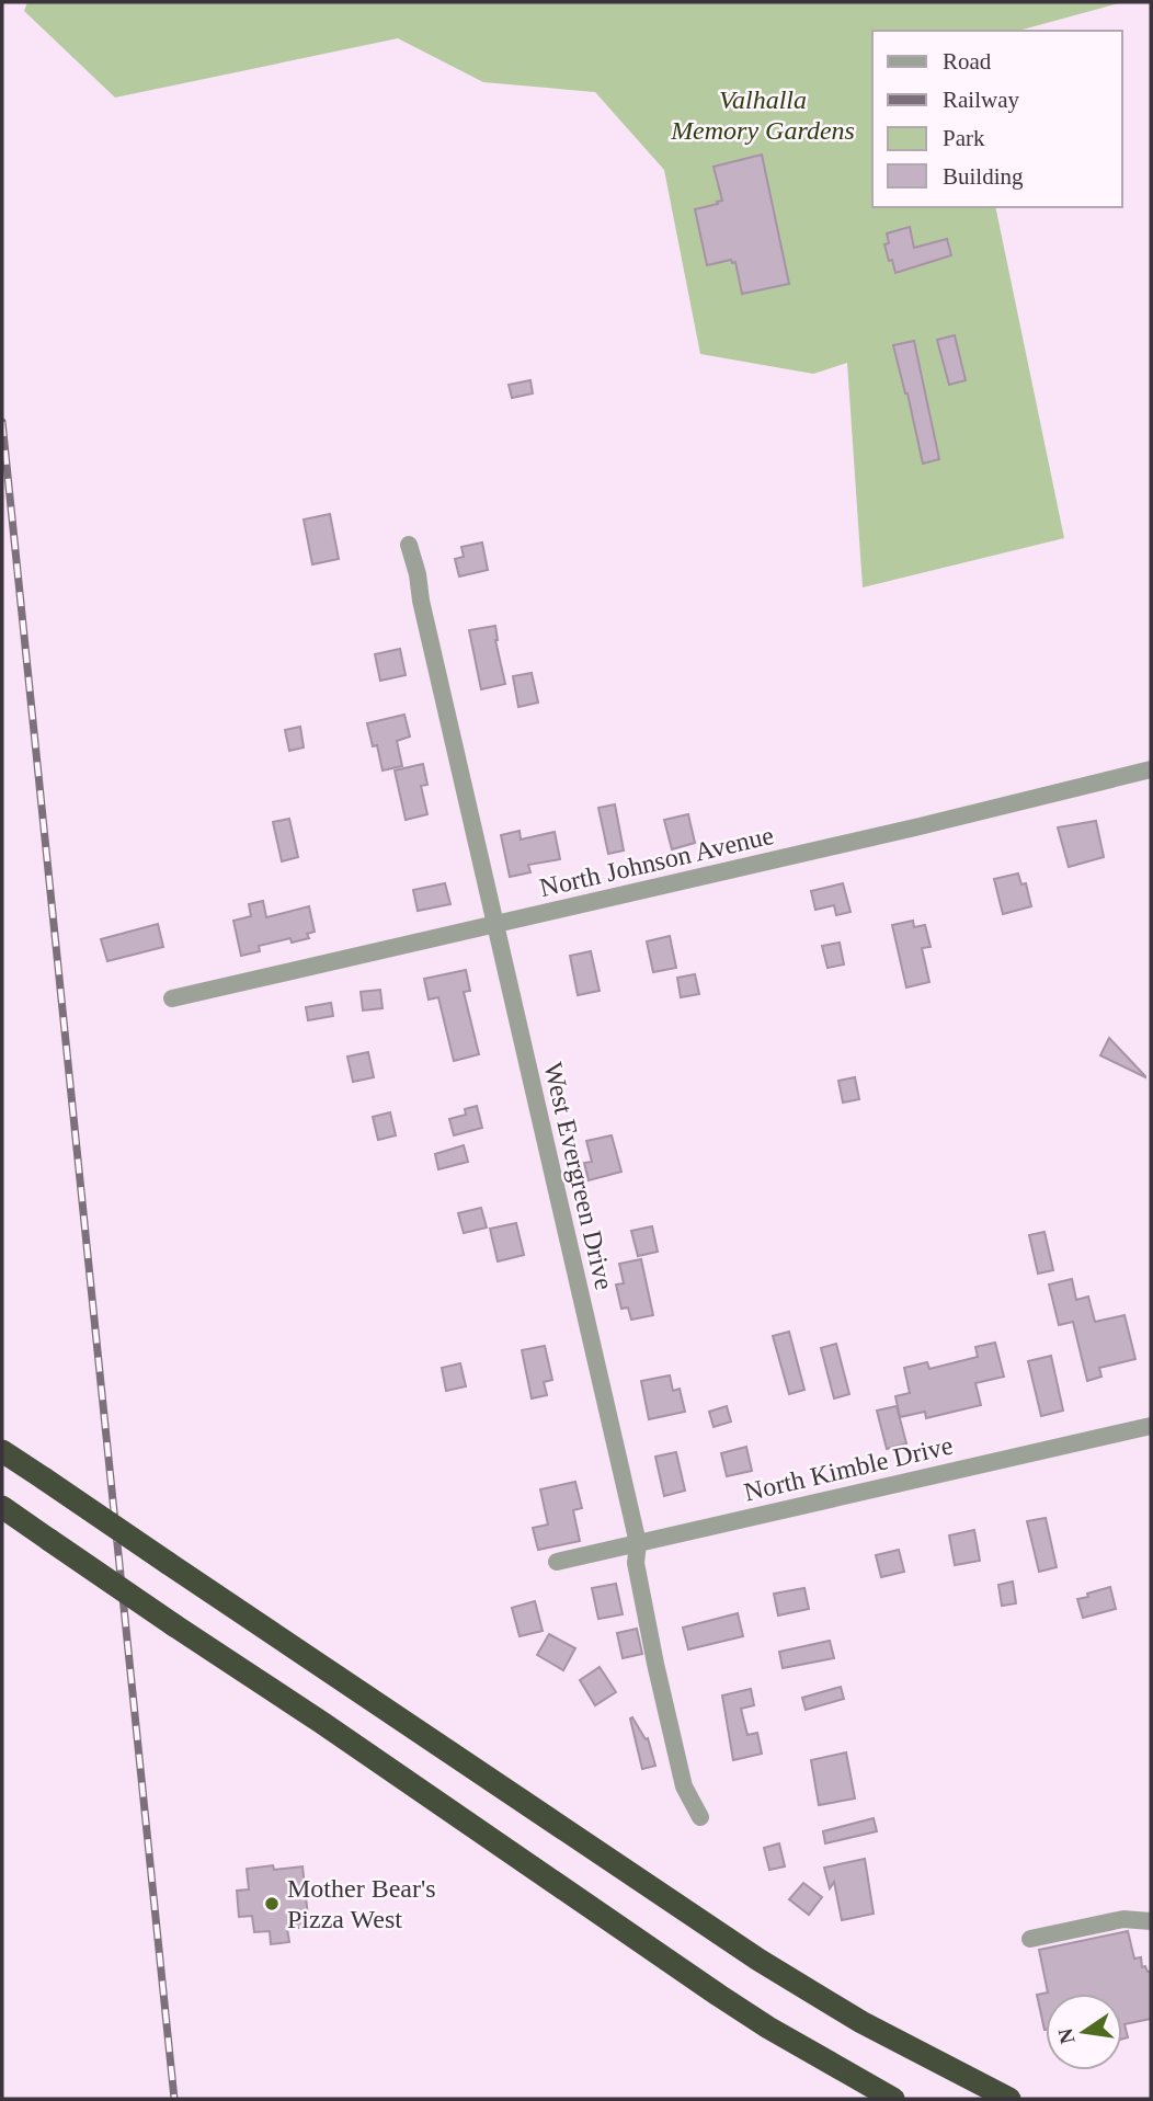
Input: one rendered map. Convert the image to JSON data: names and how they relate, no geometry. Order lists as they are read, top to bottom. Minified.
{"streets":{"street":["North Johnson Avenue","West Evergreen Drive","North Kimble Drive"]},"crossings":[["North Johnson Avenue","West Evergreen Drive"],["West Evergreen Drive","North Kimble Drive"]],"parks":["Valhalla Memory Gardens"],"places":["Mother Bear's Pizza West"],"legend":["Road","Railway","Park","Building"],"north":"left"}
